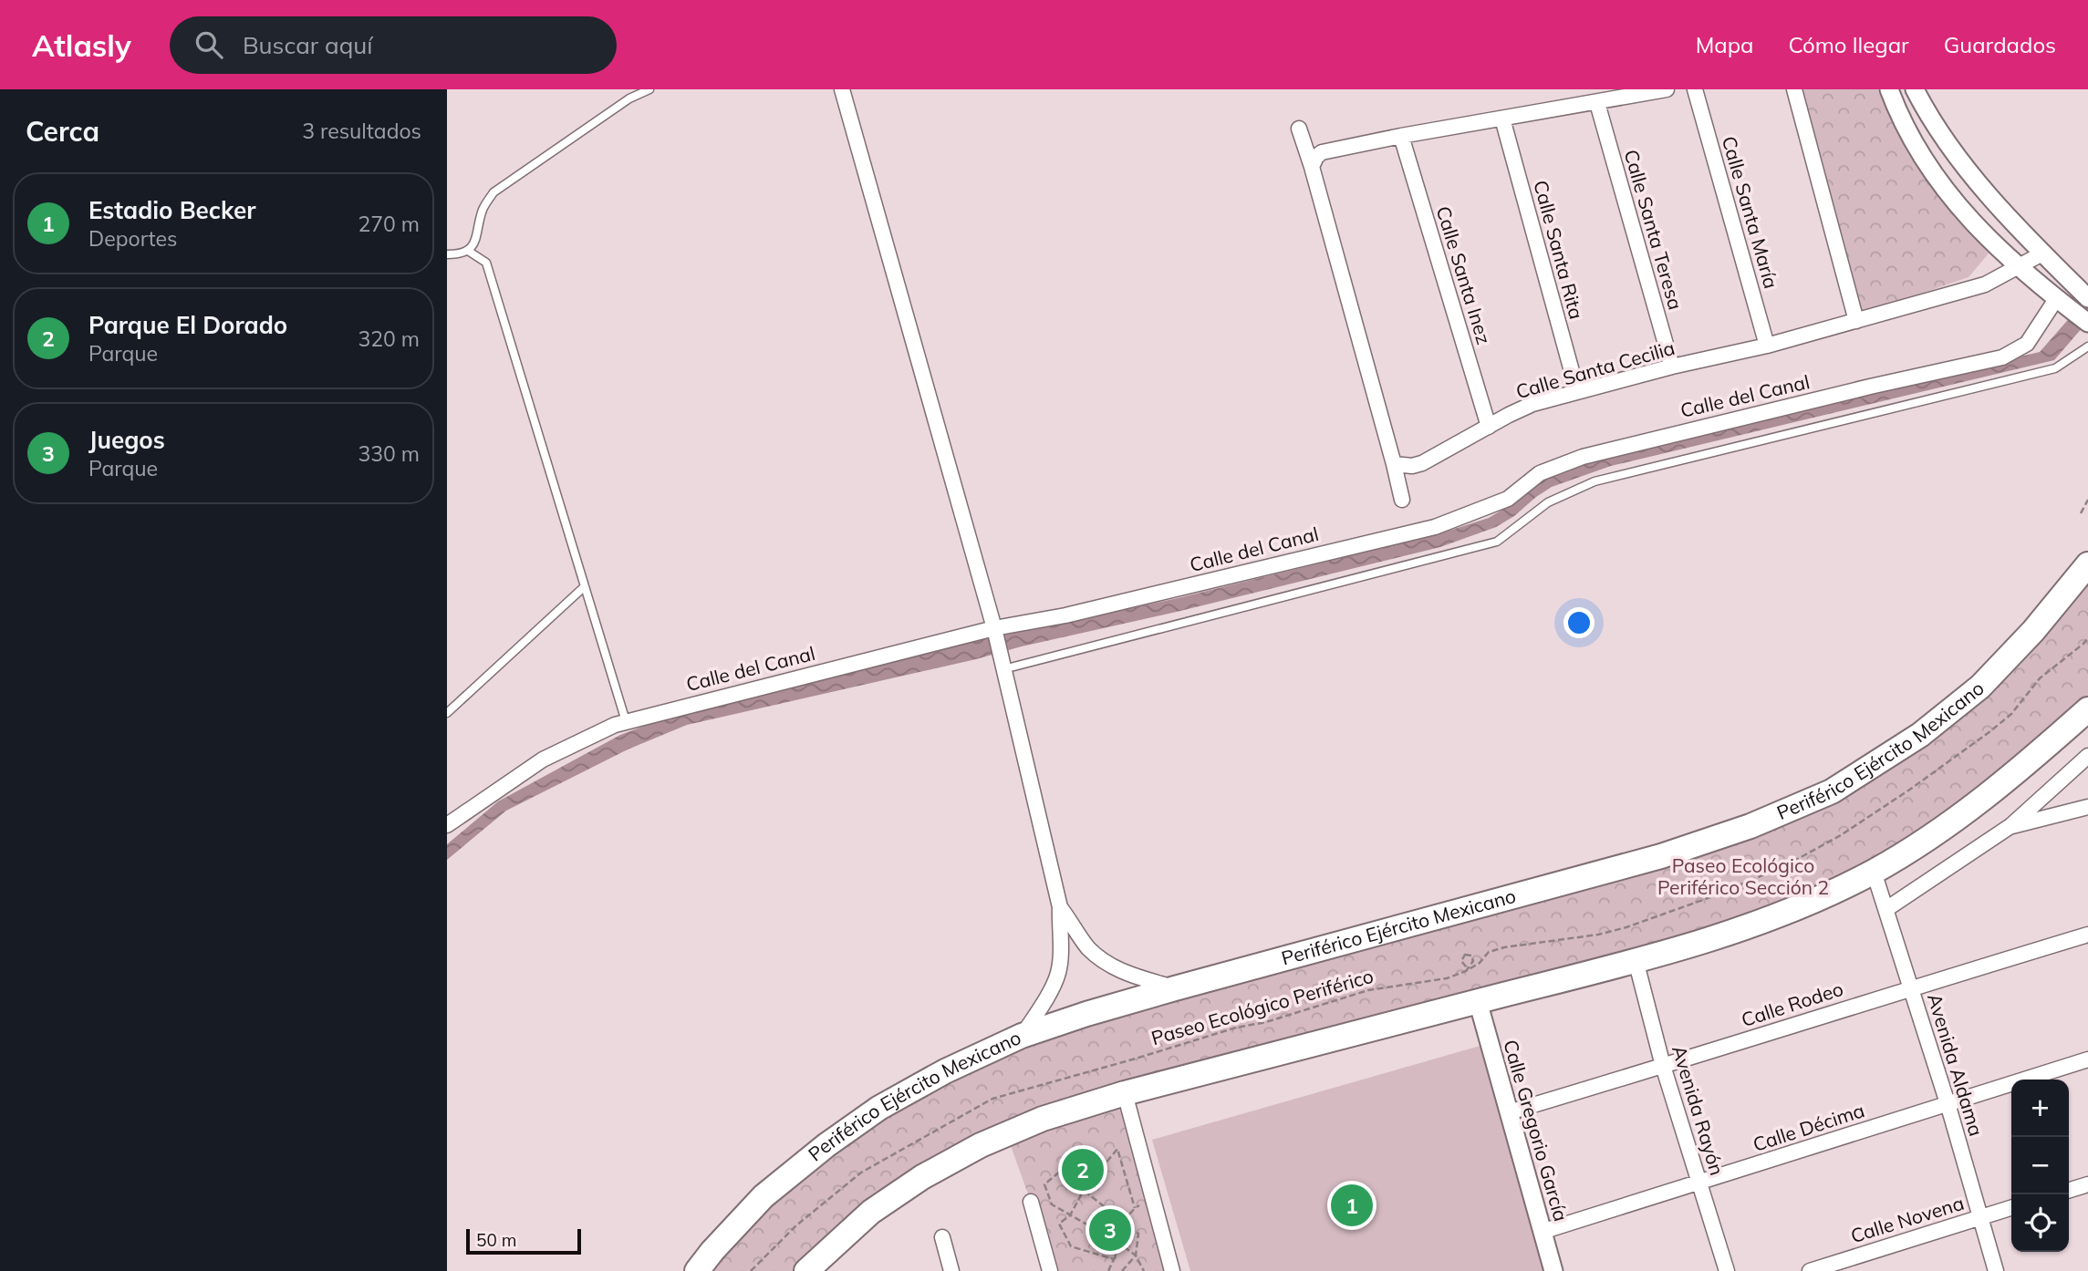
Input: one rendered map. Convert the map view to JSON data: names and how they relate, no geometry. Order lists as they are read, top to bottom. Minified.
{"streets":{"highway":["Periférico Ejército Mexicano"],"street":["Calle Santa María","Calle Santa Teresa","Calle Santa Rita","Calle Santa Inez","Calle Santa Cecilia","Calle del Canal","Calle Rodeo","Avenida Aldama","Avenida Rayón","Calle Décima","Calle Gregorio García","Calle Novena"],"path":["Paseo Ecológico Periférico"]},"crossings":[["Calle Santa María","Calle Santa Cecilia"],["Calle Santa Teresa","Calle Santa Cecilia"],["Calle Santa Rita","Calle Santa Cecilia"],["Calle Santa Inez","Calle Santa Cecilia"],["Calle Rodeo","Avenida Aldama"],["Calle Rodeo","Avenida Rayón"],["Calle Rodeo","Calle Gregorio García"],["Avenida Aldama","Calle Décima"],["Avenida Aldama","Calle Novena"],["Avenida Rayón","Calle Décima"],["Calle Décima","Calle Gregorio García"]],"parks":["Paseo Ecológico Periférico Sección 2"],"scale_bar":"50 m","page":{"header":"Atlasly","search":"Buscar aquí","nav":["Mapa","Cómo llegar","Guardados"],"heading":["Cerca","3 resultados"],"list":[{"mark":"1","name":"Estadio Becker","note":"Deportes","value":"270 m"},{"mark":"2","name":"Parque El Dorado","note":"Parque","value":"320 m"},{"mark":"3","name":"Juegos","note":"Parque","value":"330 m"}],"map_buttons":["+","−"],"pins":["2","1","3"],"scale":"50 m"}}
